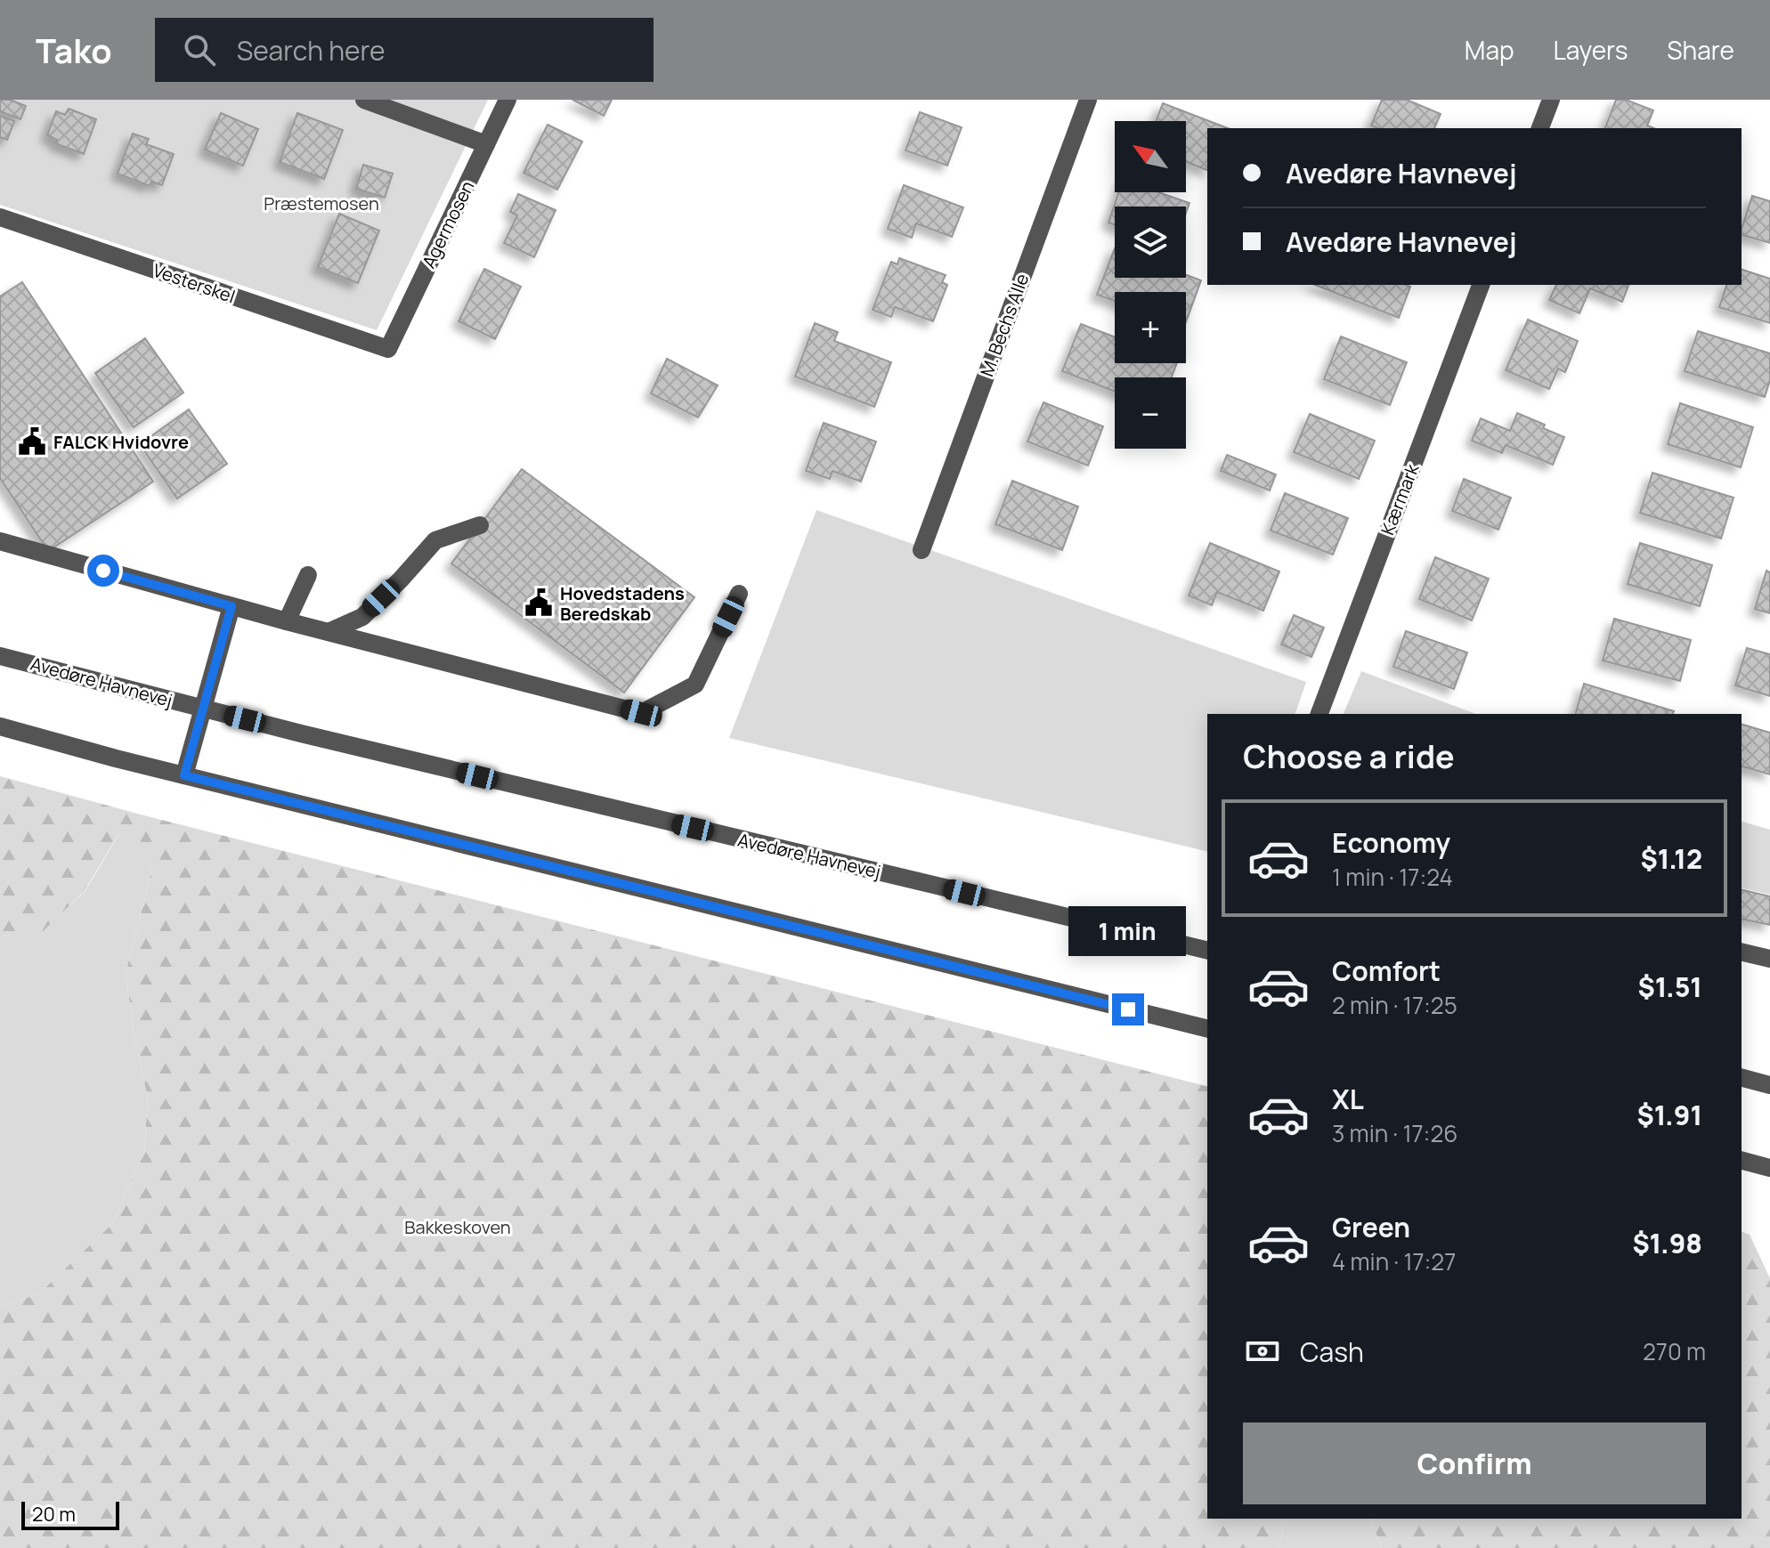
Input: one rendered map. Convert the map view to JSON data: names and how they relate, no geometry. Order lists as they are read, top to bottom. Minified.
{"streets":{"street":["Agermosen","Vesterskel","M. Bechs Alle","Kærmark","Avedøre Havnevej"]},"crossings":[["Agermosen","Vesterskel"]],"parks":["Præstemosen","Bakkeskoven"],"places":{"public building":["FALCK Hvidovre","Hovedstadens Beredskab"]},"scale_bar":"20 m","north":"top left","page":{"header":"Tako","search":"Search here","nav":["Map","Layers","Share"],"map_buttons":["+","−"],"banner":["Avedøre Havnevej","Avedøre Havnevej"],"heading":"Choose a ride","list":[{"name":"Economy","note":"1 min · 17:24","value":"$1.12"},{"name":"Comfort","note":"2 min · 17:25","value":"$1.51"},{"name":"XL","note":"3 min · 17:26","value":"$1.91"},{"name":"Green","note":"4 min · 17:27","value":"$1.98"}],"bubble":"1 min","pay":["Cash","270 m"],"buttons":"Confirm","scale":"20 m"}}
